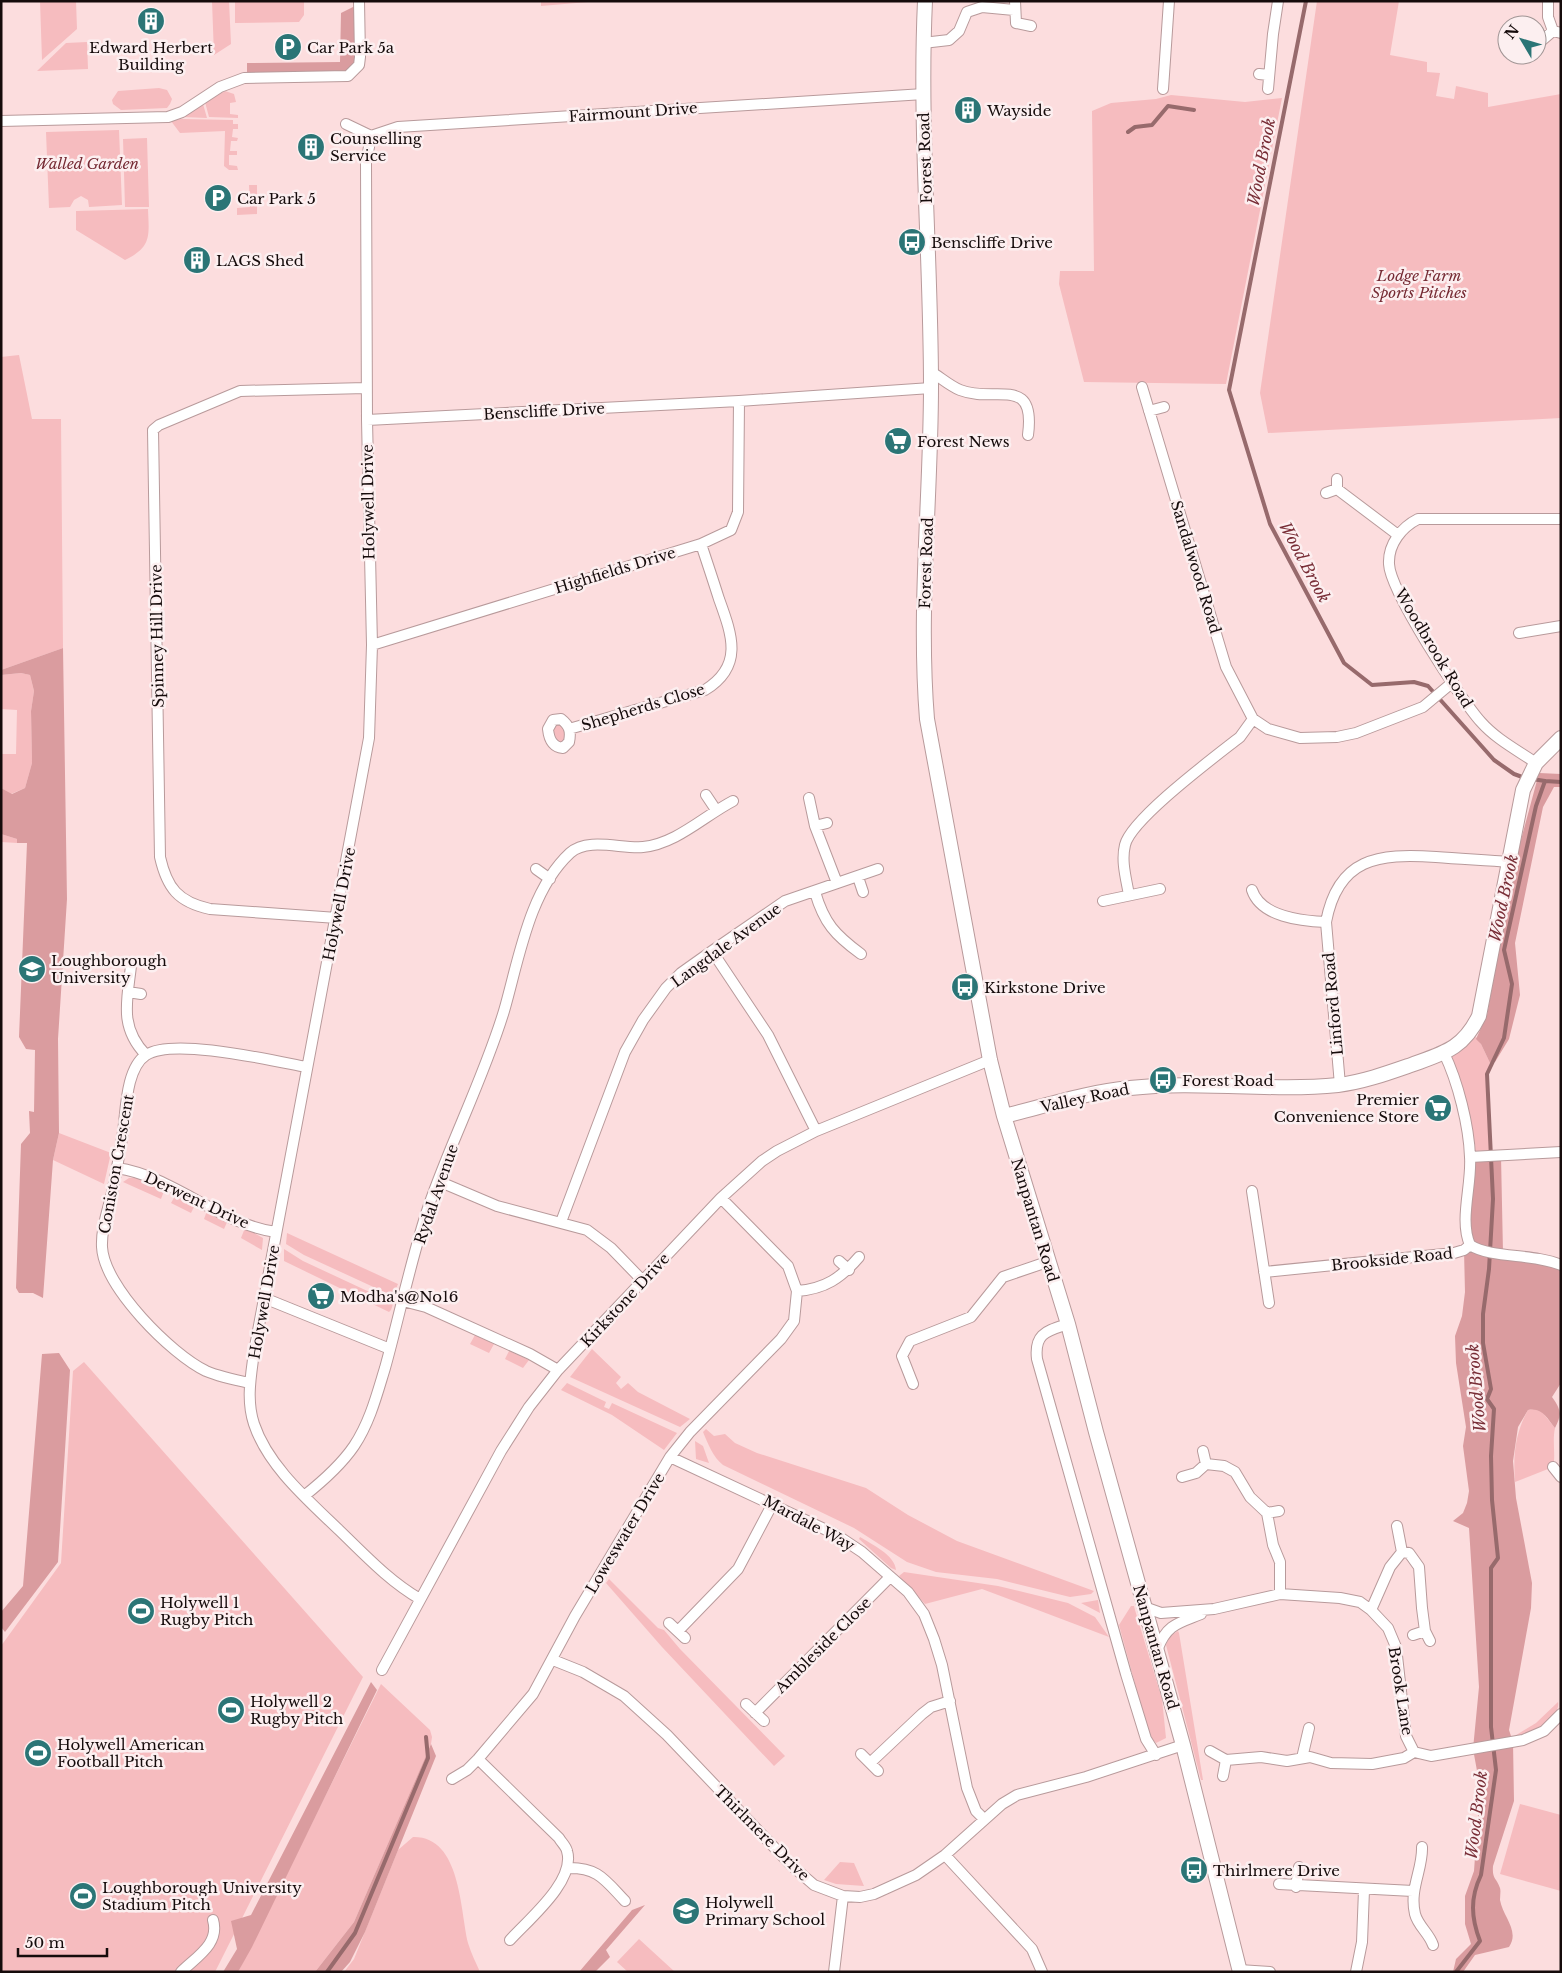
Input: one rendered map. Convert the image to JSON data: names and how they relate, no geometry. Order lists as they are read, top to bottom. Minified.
{"streets":{"street":["Fairmount Drive","Forest Road","Benscliffe Drive","Holywell Drive","Sandalwood Road","Highfields Drive","Spinney Hill Drive","Woodbrook Road","Shepherds Close","Langdale Avenue","Linford Road","Valley Road","Coniston Crescent","Rydal Avenue","Derwent Drive","Nanpantan Road","Brookside Road","Kirkstone Drive","Mardale Way","Loweswater Drive","Ambleside Close","Brook Lane","Thirlmere Drive"]},"crossings":[["Fairmount Drive","Forest Road"],["Fairmount Drive","Holywell Drive"],["Forest Road","Benscliffe Drive"],["Forest Road","Valley Road"],["Forest Road","Nanpantan Road"],["Forest Road","Kirkstone Drive"],["Benscliffe Drive","Holywell Drive"],["Benscliffe Drive","Highfields Drive"],["Holywell Drive","Highfields Drive"],["Holywell Drive","Spinney Hill Drive"],["Holywell Drive","Coniston Crescent"],["Holywell Drive","Rydal Avenue"],["Holywell Drive","Derwent Drive"],["Holywell Drive","Kirkstone Drive"],["Highfields Drive","Shepherds Close"],["Woodbrook Road","Valley Road"],["Linford Road","Valley Road"],["Valley Road","Nanpantan Road"],["Valley Road","Brookside Road"],["Coniston Crescent","Derwent Drive"],["Nanpantan Road","Brook Lane"],["Nanpantan Road","Thirlmere Drive"],["Kirkstone Drive","Loweswater Drive"],["Mardale Way","Loweswater Drive"],["Mardale Way","Ambleside Close"],["Mardale Way","Thirlmere Drive"],["Loweswater Drive","Thirlmere Drive"]],"water":["Wood Brook"],"parks":["Walled Garden","Lodge Farm Sports Pitches"],"places":{"building":["Edward Herbert Building","Wayside","Counselling Service","LAGS Shed"],"parking":["Car Park 5a","Car Park 5"],"bus stop":["Benscliffe Drive","Kirkstone Drive","Forest Road","Thirlmere Drive"],"supermarket":["Forest News","Premier Convenience Store","Modha's@No16"],"school or university":["Loughborough University","Holywell Primary School"],"sports":["Holywell 1 Rugby Pitch","Holywell 2 Rugby Pitch","Holywell American Football Pitch","Loughborough University Stadium Pitch"]},"scale_bar":"50 m","north":"top left"}
